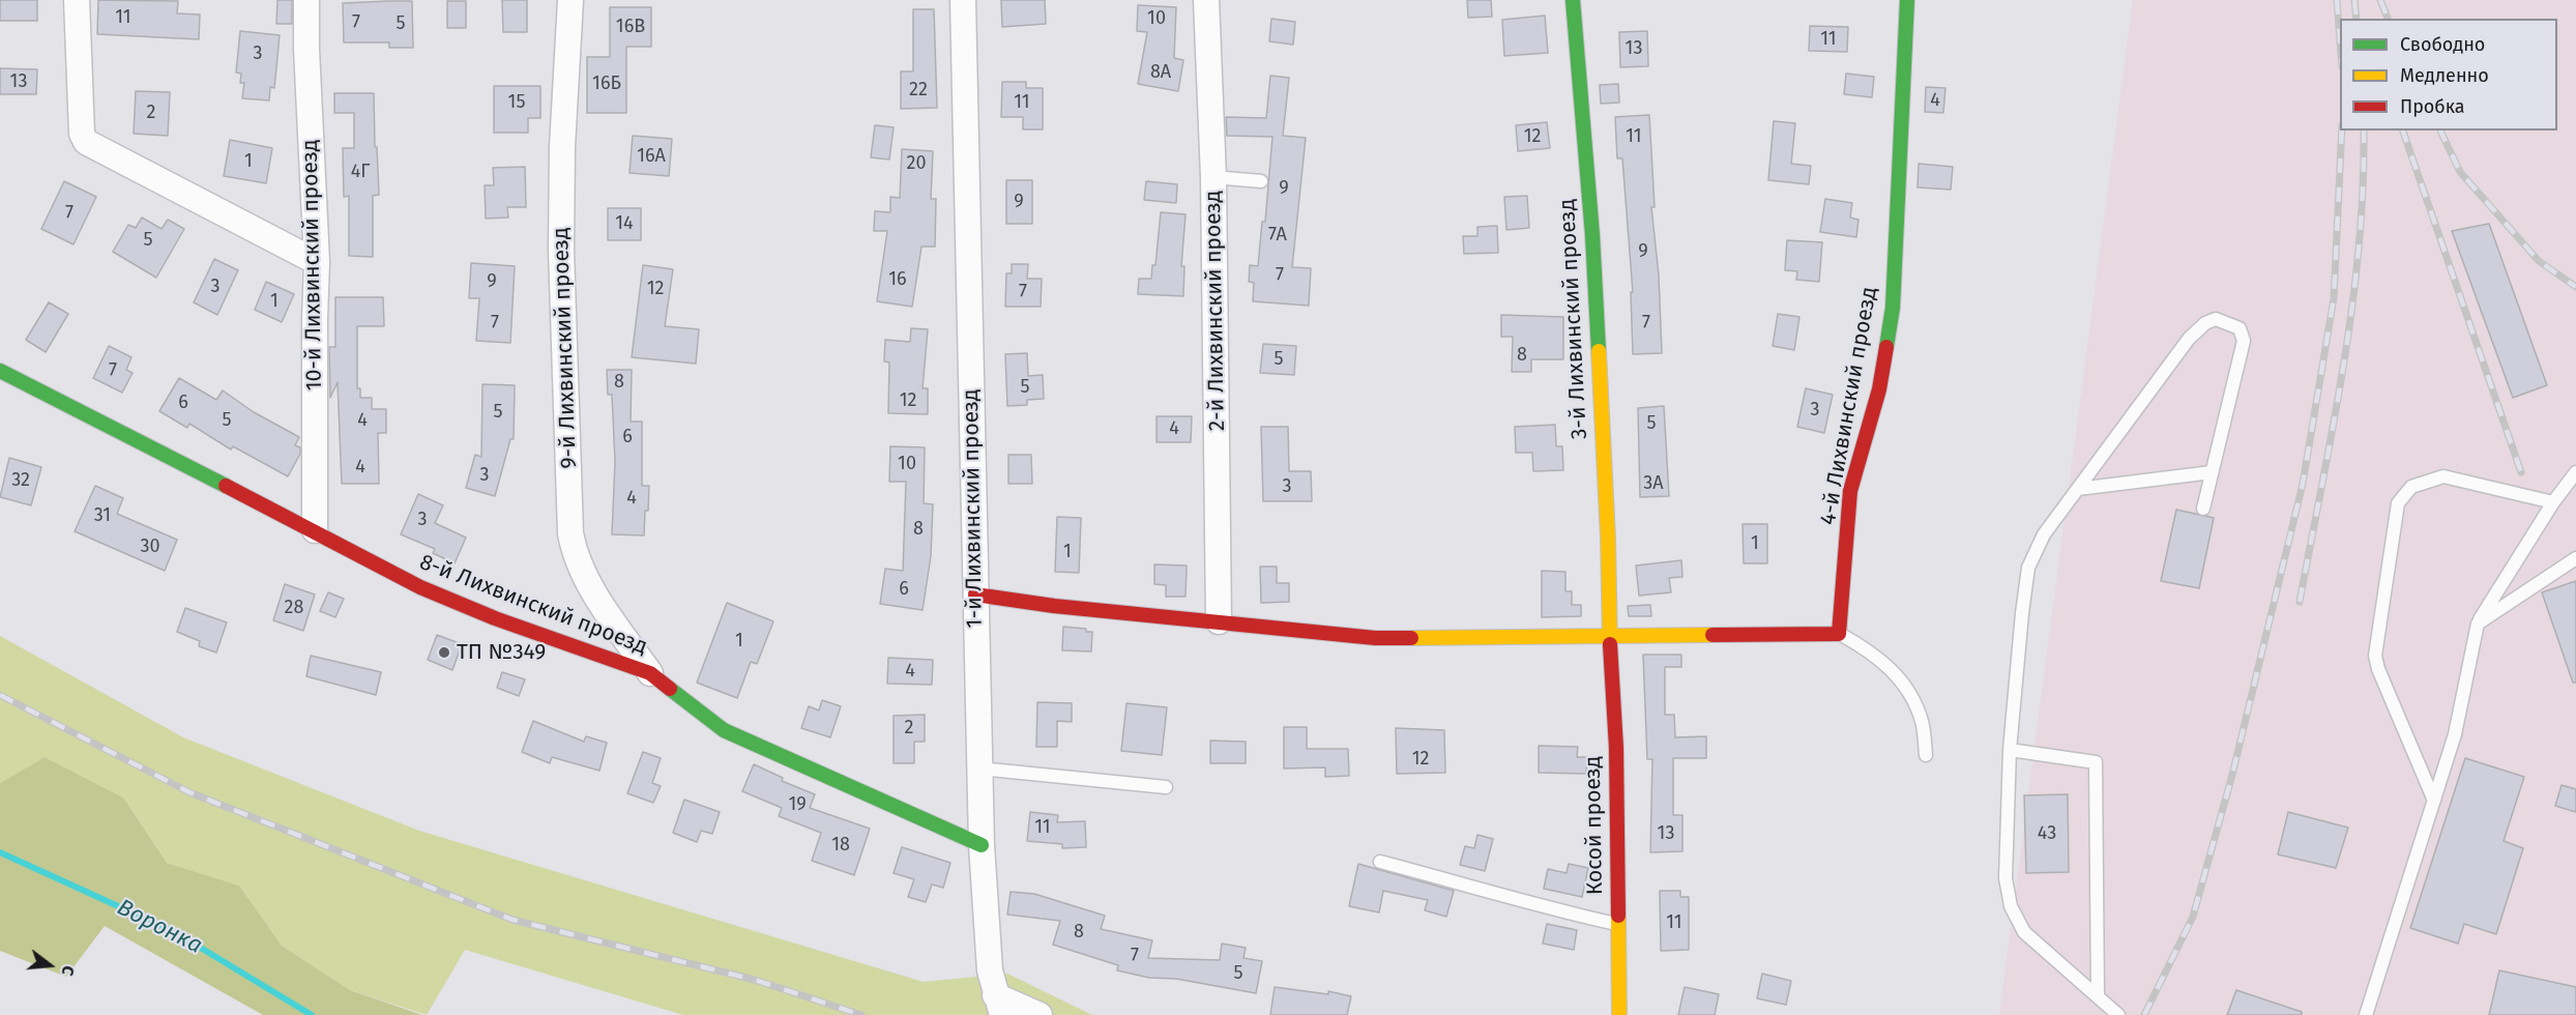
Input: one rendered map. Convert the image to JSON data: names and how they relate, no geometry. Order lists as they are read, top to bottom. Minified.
{"streets":{"street":["10-й Лихвинский проезд","2-й Лихвинский проезд","3-й Лихвинский проезд","9-й Лихвинский проезд","4-й Лихвинский проезд","1-й Лихвинский проезд","8-й Лихвинский проезд","Косой проезд"]},"crossings":[["10-й Лихвинский проезд","8-й Лихвинский проезд"],["3-й Лихвинский проезд","Косой проезд"],["9-й Лихвинский проезд","8-й Лихвинский проезд"],["1-й Лихвинский проезд","8-й Лихвинский проезд"]],"water":["Воронка"],"places":["ТП №349"],"house_numbers":["11","10","7","5","16В","11","13","3","8А","13","16Б","22","4","15","11","2","12","11","16А","1","20","4Г","9","9","7","14","7А","5","9","7","16","9","3","12","7","1","7","7","8","5","7","8","5","12","6","3","5","5","4","5","4","6","10","4","3","32","3А","3","4","31","3","8","1","30","1","6","28","1","4","2","12","19","11","13","43","18","11","8","7","5"],"legend":["Свободно","Медленно","Пробка"],"north":"right"}
